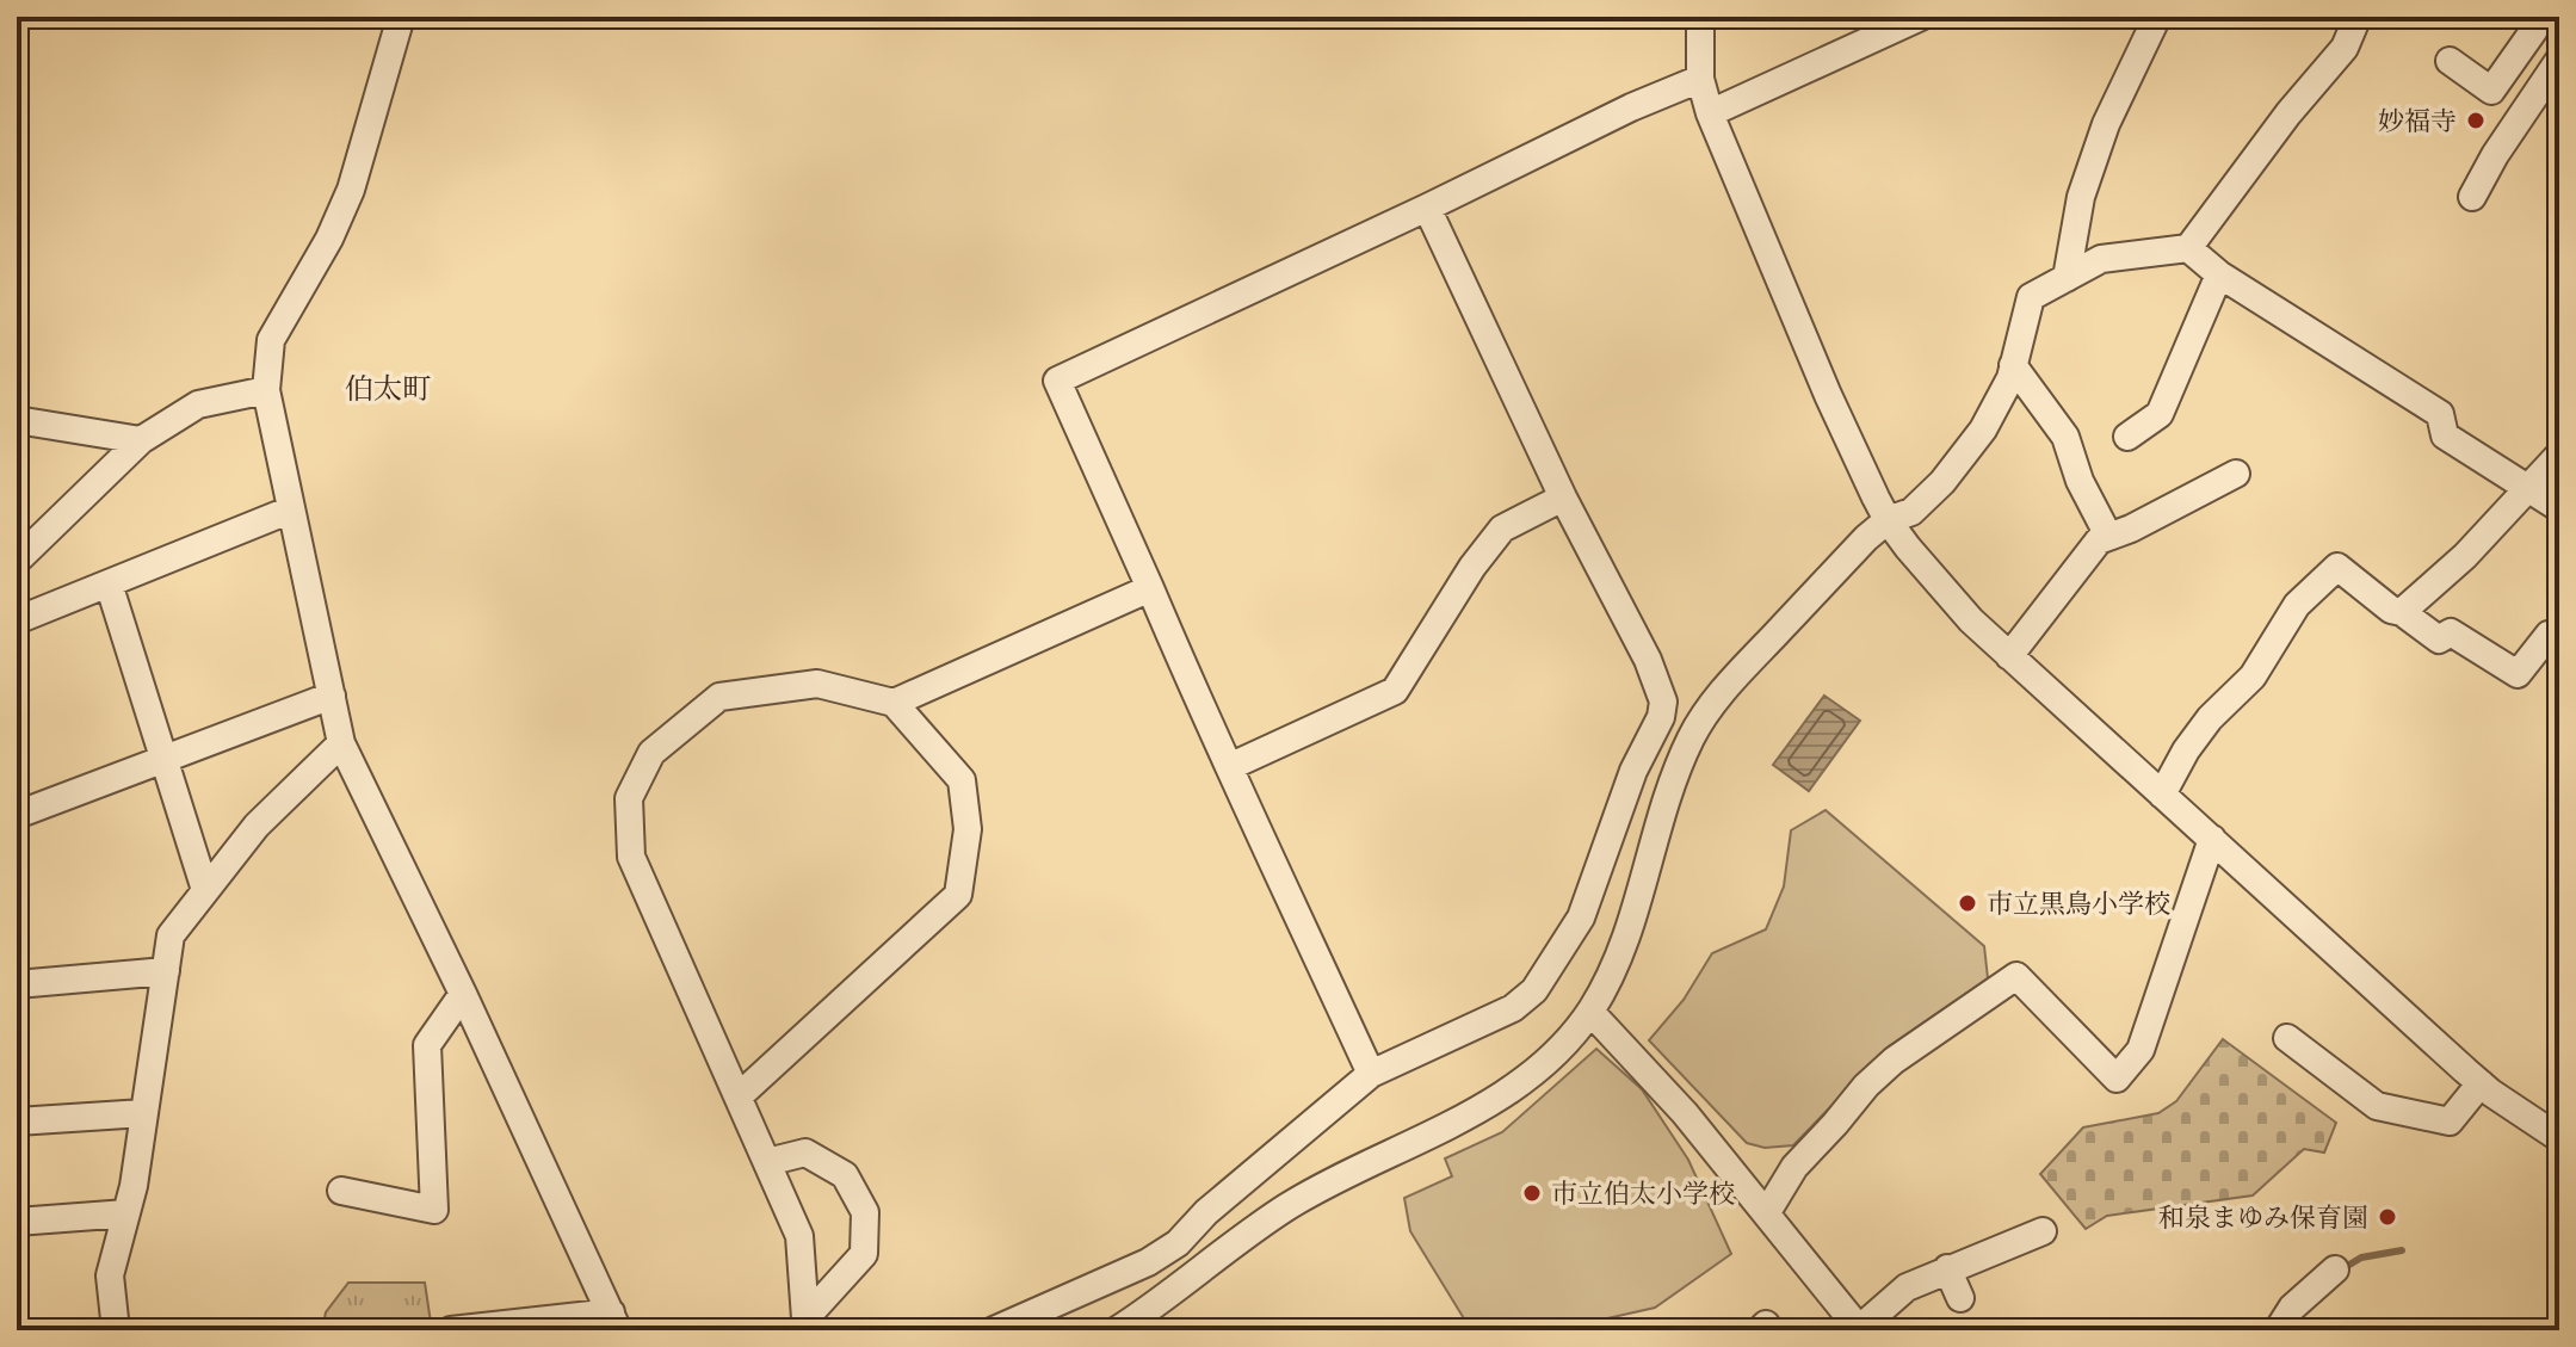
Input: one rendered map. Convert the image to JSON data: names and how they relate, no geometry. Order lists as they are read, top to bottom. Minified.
{"districts":["伯太町"],"places":["妙福寺","市立黒鳥小学校","市立伯太小学校","和泉まゆみ保育園"]}
